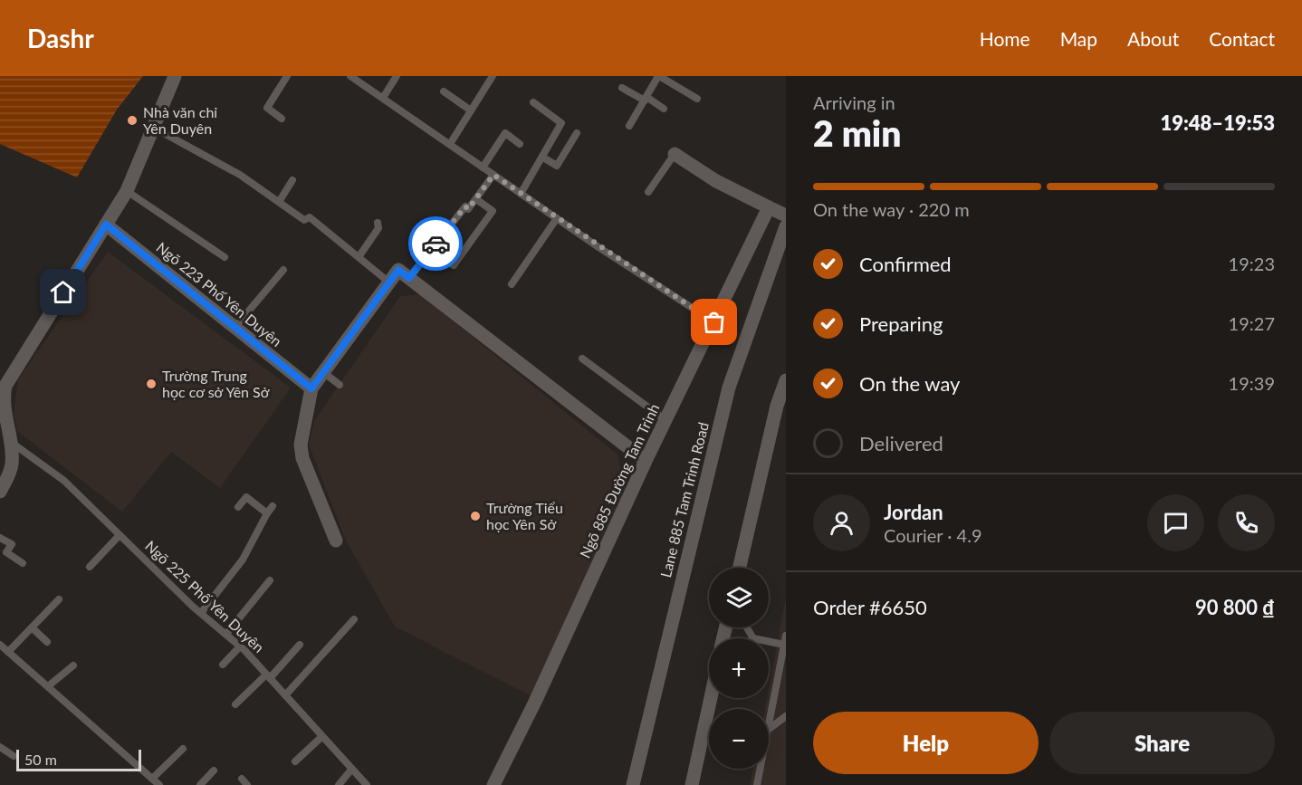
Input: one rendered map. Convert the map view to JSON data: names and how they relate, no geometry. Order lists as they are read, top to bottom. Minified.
{"streets":{"street":["Ngõ 223 Phố Yên Duyên","Ngõ 885 Đường Tam Trinh","Lane 885 Tam Trinh Road"],"lane":["Ngõ 225 Phố Yên Duyên"]},"places":["Nhà văn chỉ Yên Duyên","Trường Trung học cơ sở Yên Sở","Trường Tiểu học Yên Sở"],"scale_bar":"50 m","page":{"header":"Dashr","nav":["Home","Map","About","Contact"],"heading":["2 min","Arriving in","19:48–19:53"],"panel":["Jordan","Courier · 4.9","Order #6650","90 800 ₫"],"bar":"On the way · 220 m","list":[["Confirmed","19:23"],["Preparing","19:27"],["On the way","19:39"],"Delivered"],"map_buttons":["+","−"],"buttons":["Help","Share"],"scale":"50 m"}}
